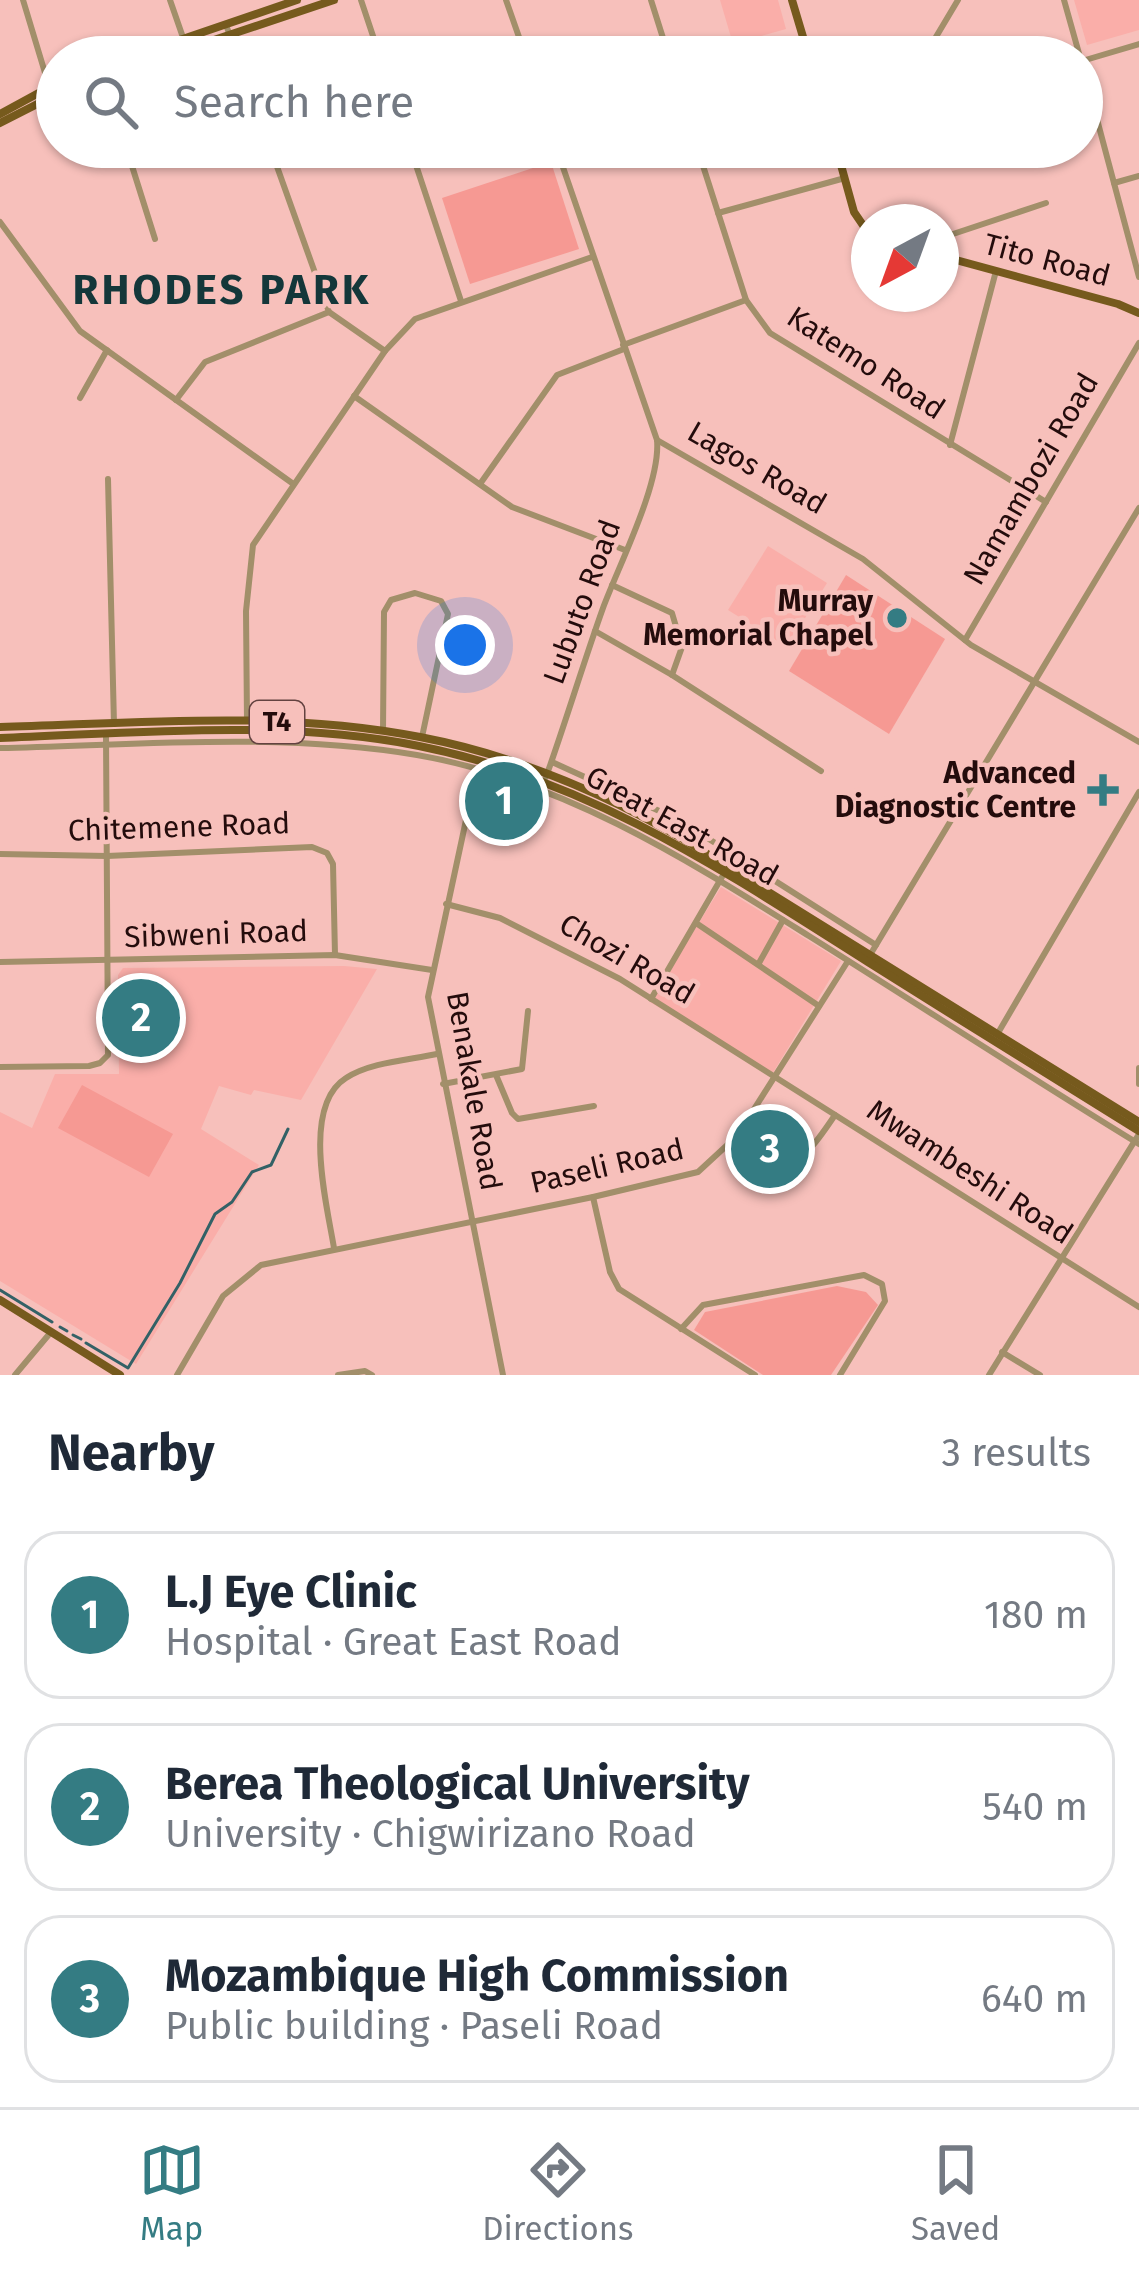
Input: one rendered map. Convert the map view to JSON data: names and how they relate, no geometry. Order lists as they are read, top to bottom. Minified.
{"streets":{"main road":["Tito Road","T4","Great East Road"],"street":["Katemo Road","Lagos Road","Namambozi Road","Lubuto Road","Chitemene Road","Sibweni Road","Chozi Road","Benakale Road","Paseli Road","Mwambeshi Road"]},"crossings":[["Katemo Road","Namambozi Road"],["Lagos Road","Namambozi Road"],["Lagos Road","Lubuto Road"],["Lubuto Road","Great East Road"],["Great East Road","Benakale Road"],["Great East Road","Paseli Road"],["Chitemene Road","Sibweni Road"],["Sibweni Road","Benakale Road"],["Chozi Road","Benakale Road"],["Chozi Road","Paseli Road"],["Chozi Road","Mwambeshi Road"],["Benakale Road","Paseli Road"],["Paseli Road","Mwambeshi Road"]],"districts":["RHODES PARK"],"places":{"other":["Murray Memorial Chapel"],"health":["Advanced Diagnostic Centre"]},"north":"bottom left","page":{"search":"Search here","pins":["1","2","3"],"heading":["Nearby","3 results"],"list":[{"mark":"1","name":"L.J Eye Clinic","note":"Hospital · Great East Road","value":"180 m"},{"mark":"2","name":"Berea Theological University","note":"University · Chigwirizano Road","value":"540 m"},{"mark":"3","name":"Mozambique High Commission","note":"Public building · Paseli Road","value":"640 m"}],"nav":["Map","Directions","Saved"]}}
